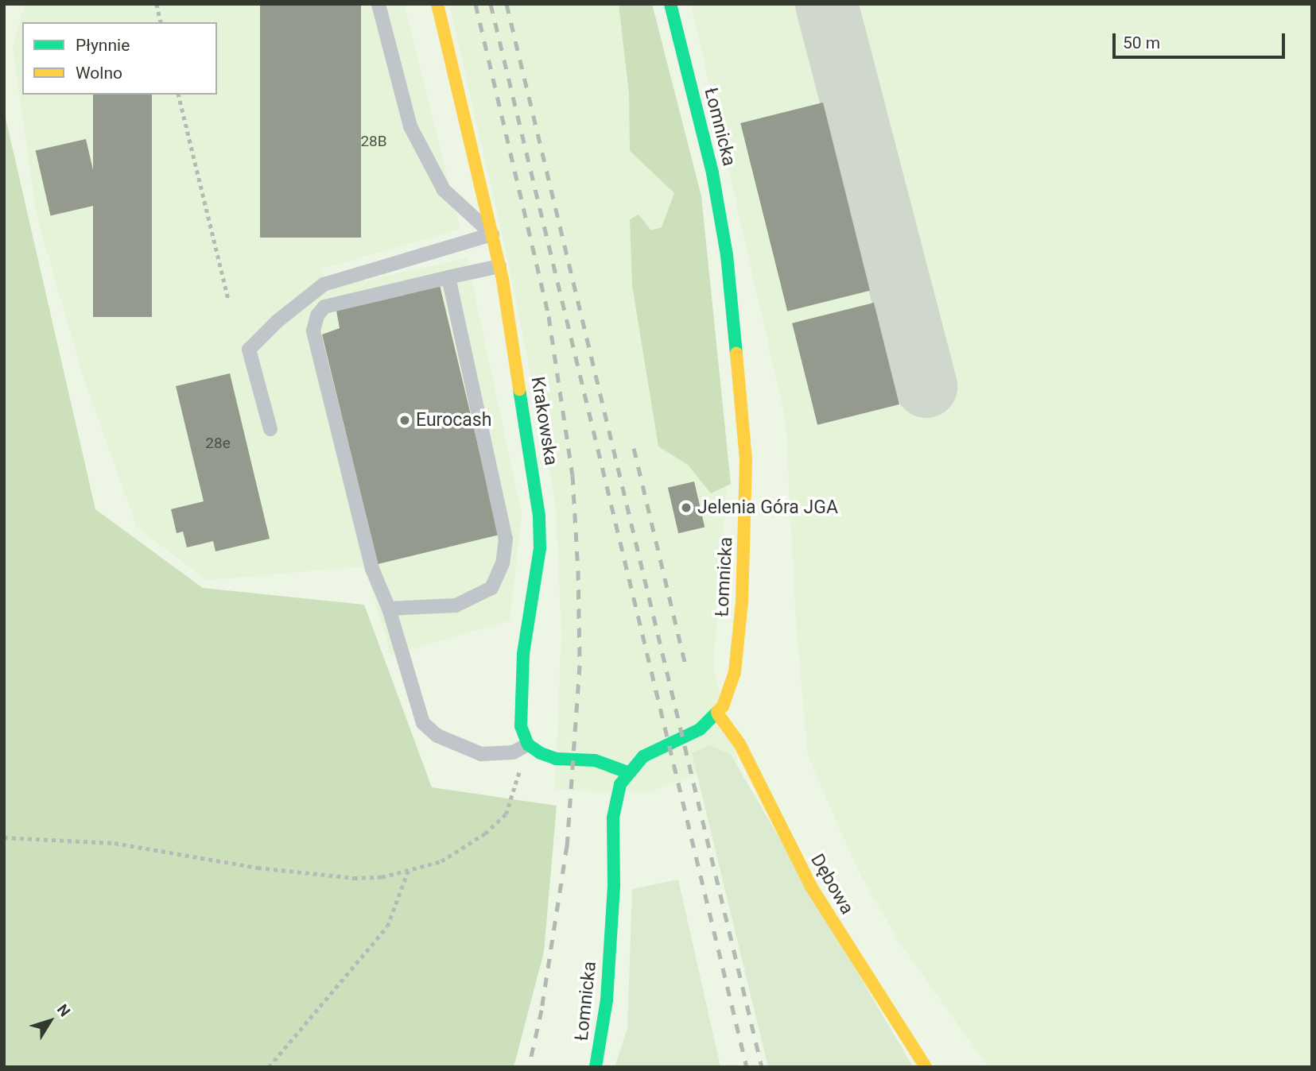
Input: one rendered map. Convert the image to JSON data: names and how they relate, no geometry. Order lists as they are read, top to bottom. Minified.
{"streets":{"street":["Łomnicka","Krakowska","Dębowa"]},"crossings":[["Łomnicka","Dębowa"]],"places":["Eurocash","Jelenia Góra JGA"],"house_numbers":["28B","28e"],"legend":["Płynnie","Wolno"],"scale_bar":"50 m","north":"top right"}
